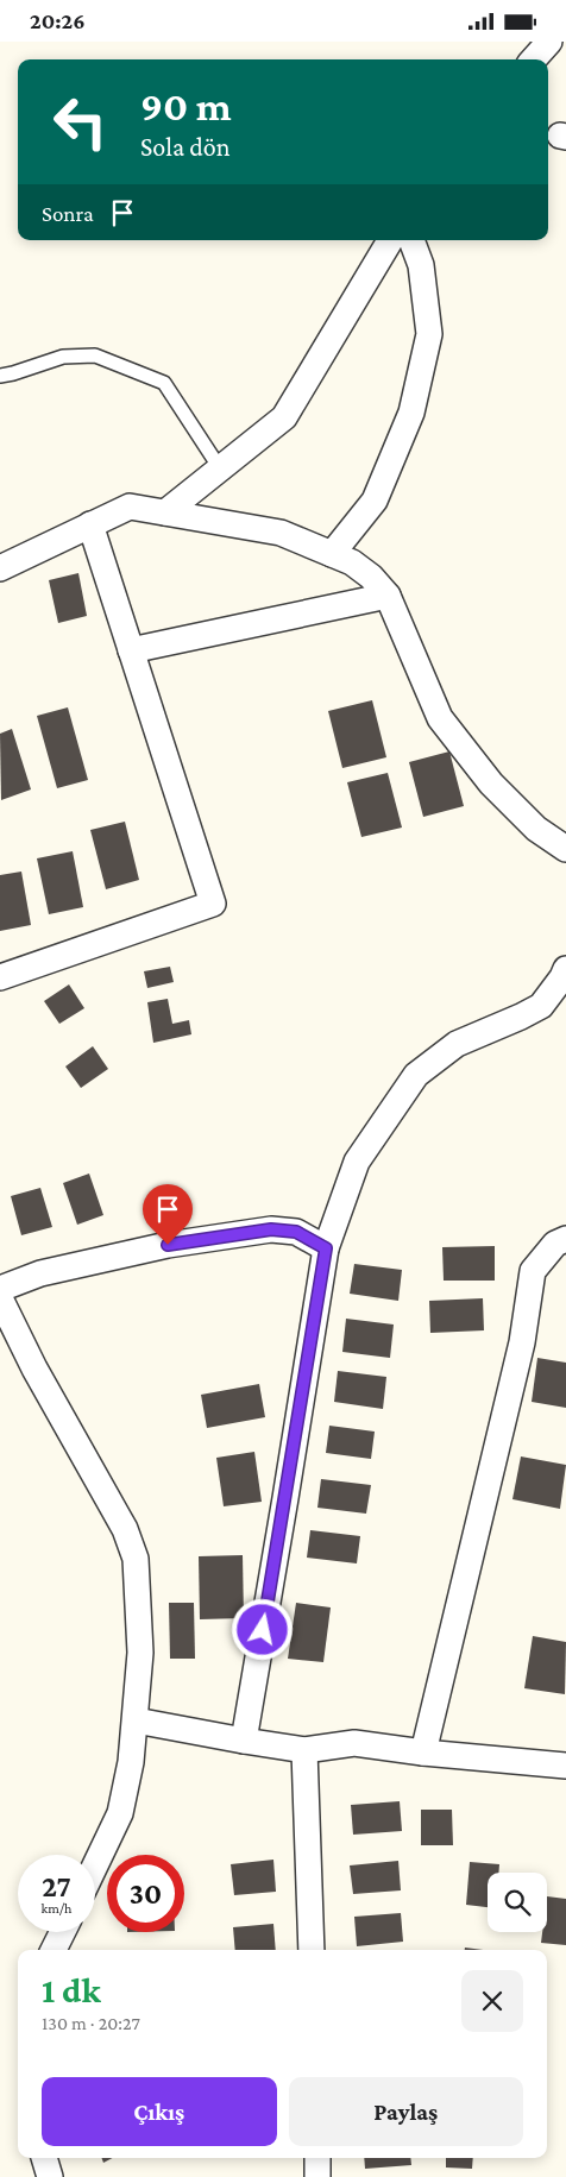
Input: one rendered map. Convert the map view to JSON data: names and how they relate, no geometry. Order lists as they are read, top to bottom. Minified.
{"page":{"status":"20:26","turn":["90 m","Sola dön"],"then":"Sonra","speed":"27 km/h","limit":"30","heading":["1 dk","130 m · 20:27"],"buttons":["Çıkış","Paylaş"]}}
